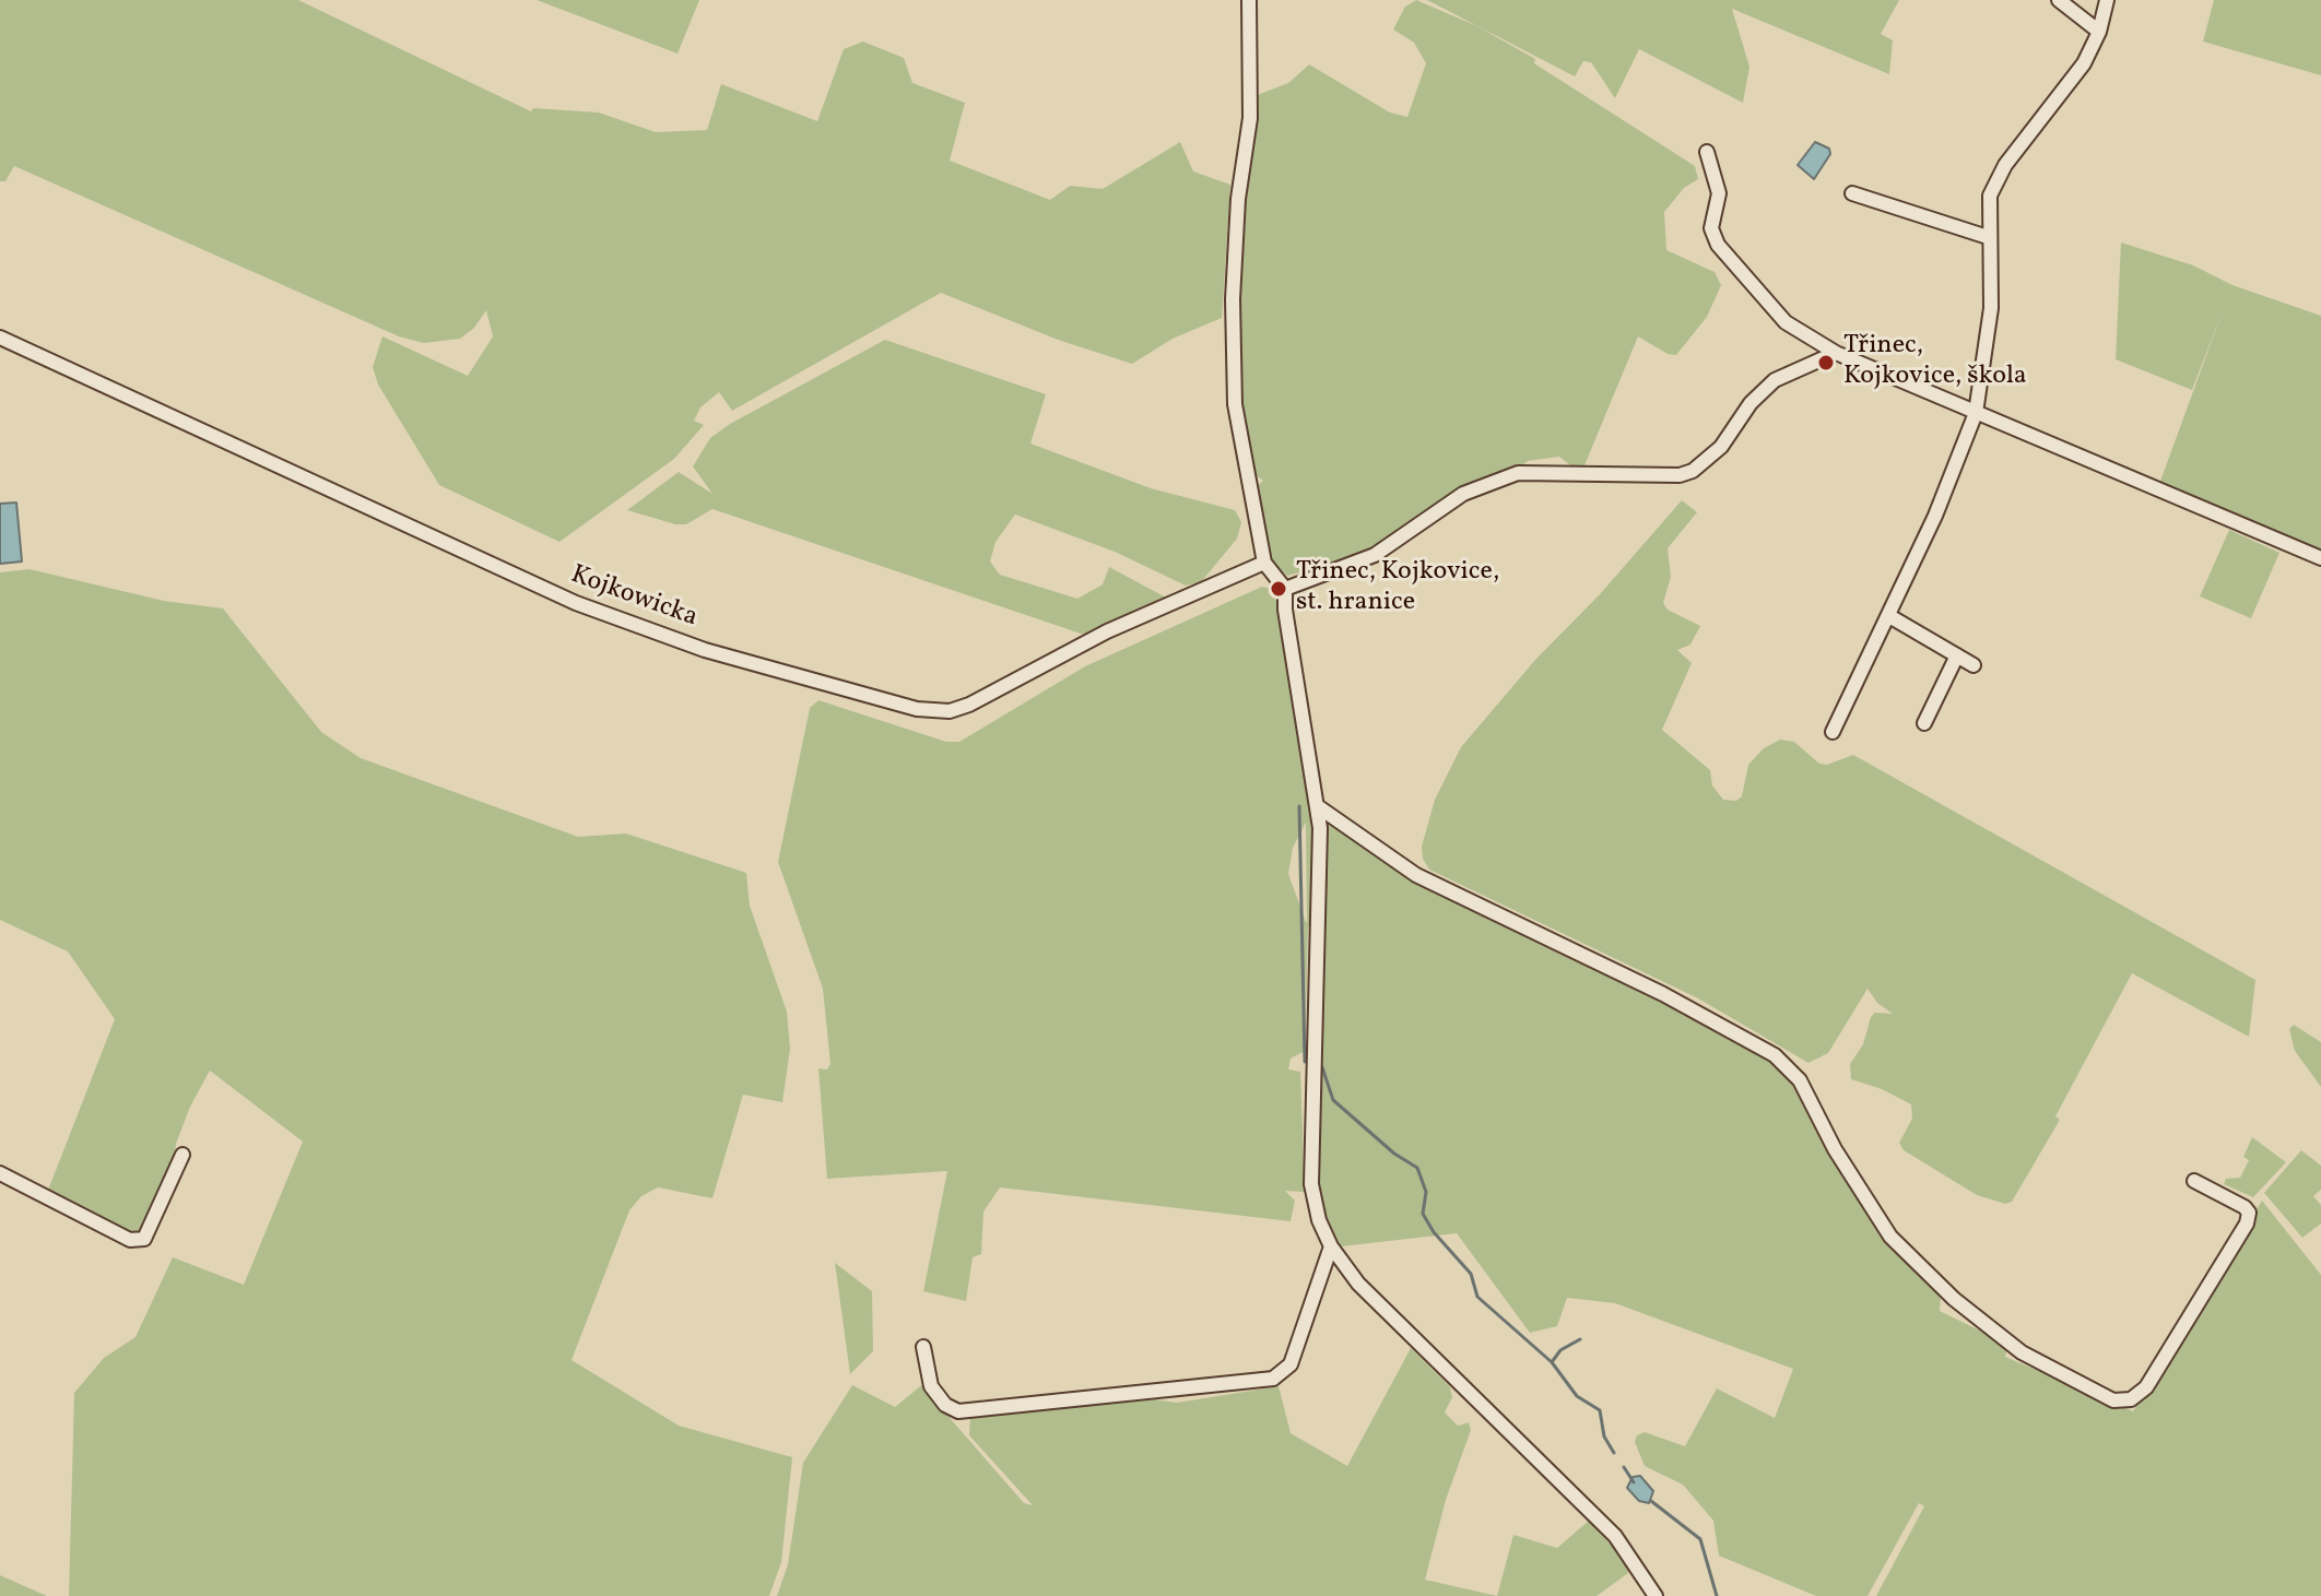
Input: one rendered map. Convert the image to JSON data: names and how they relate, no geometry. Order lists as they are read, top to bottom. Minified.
{"streets":{"street":["Kojkowicka"]},"places":["Třinec, Kojkovice, škola","Třinec, Kojkovice, st. hranice"]}
